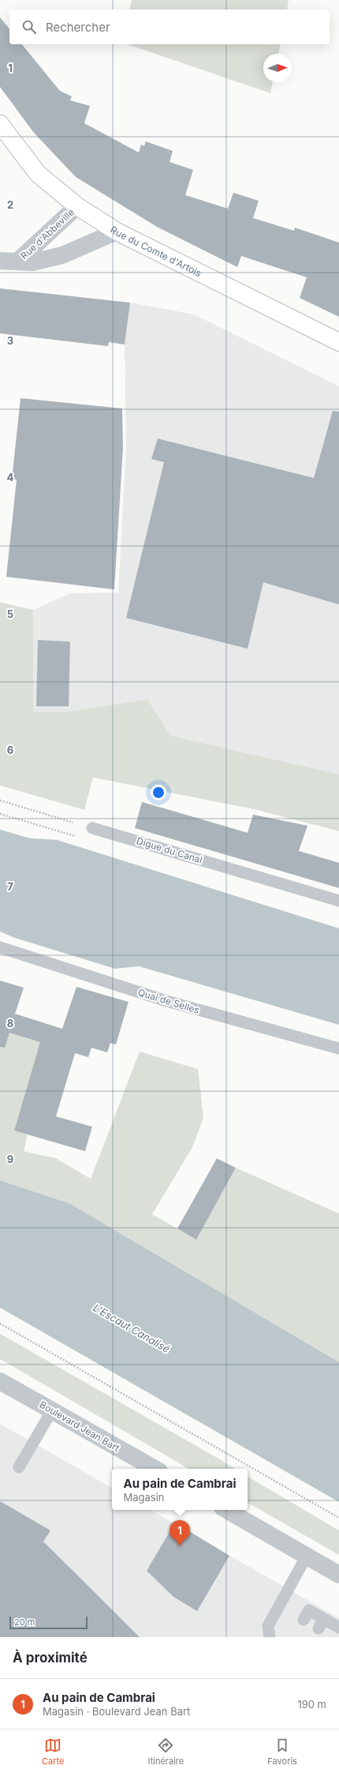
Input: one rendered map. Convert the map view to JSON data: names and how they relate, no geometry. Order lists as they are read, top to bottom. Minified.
{"streets":{"main road":["Rue du Comte d'Artois"],"street":["Rue d'Abbeville","Boulevard Jean Bart"],"lane":["Digue du Canal","Quai de Selles"]},"crossings":[["Rue d'Abbeville","Rue du Comte d'Artois"]],"water":["L'Escaut Canalisé"],"scale_bar":"20 m","north":"right","page":{"search":"Rechercher","popup":["Au pain de Cambrai","Magasin"],"pins":"1","scale":"20 m","heading":"À proximité","list":[{"mark":"1","name":"Au pain de Cambrai","note":"Magasin · Boulevard Jean Bart","value":"190 m"}],"nav":["Carte","Itinéraire","Favoris"]},"grid":{"rows":["1","2","3","4","5","6","7","8","9"]}}
